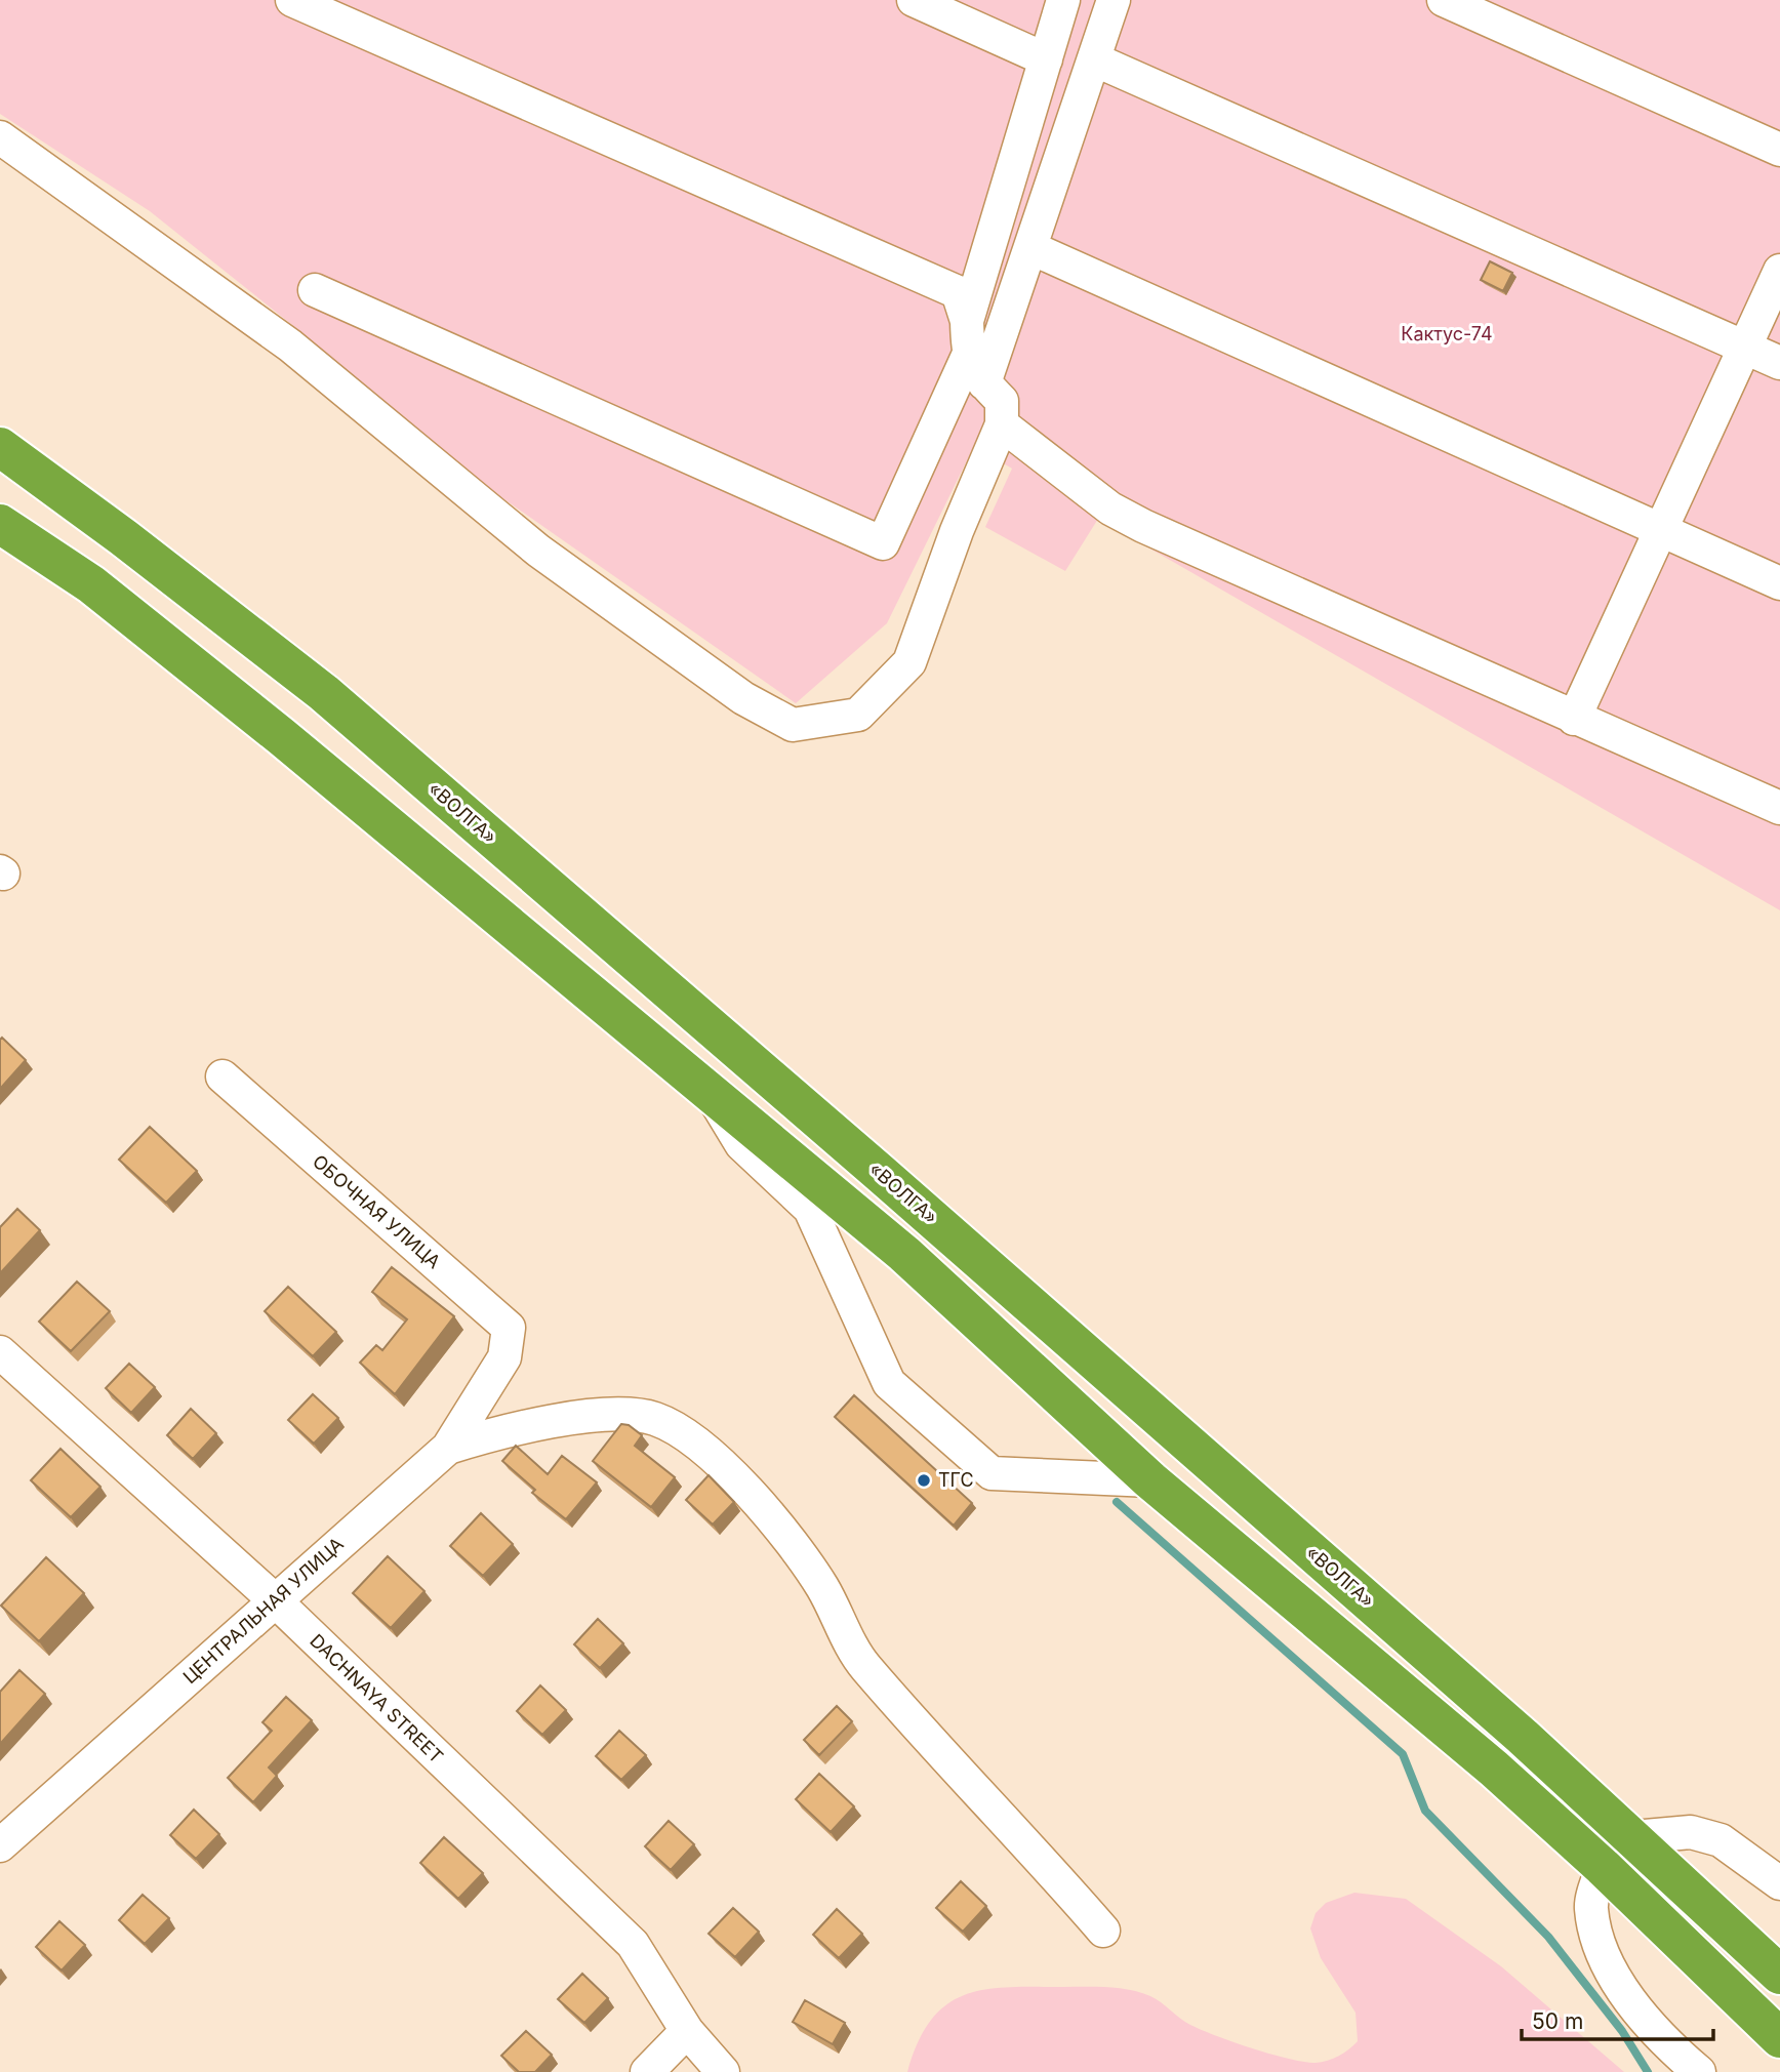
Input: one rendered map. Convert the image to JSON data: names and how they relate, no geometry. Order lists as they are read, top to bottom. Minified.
{"streets":{"highway":["«ВОЛГА»"],"street":["ОБОЧНАЯ УЛИЦА","ЦЕНТРАЛЬНАЯ УЛИЦА","DACHNAYA STREET"]},"crossings":[["ОБОЧНАЯ УЛИЦА","ЦЕНТРАЛЬНАЯ УЛИЦА"],["ЦЕНТРАЛЬНАЯ УЛИЦА","DACHNAYA STREET"]],"parks":["Кактус-74"],"places":["ТГС"],"scale_bar":"50 m"}
